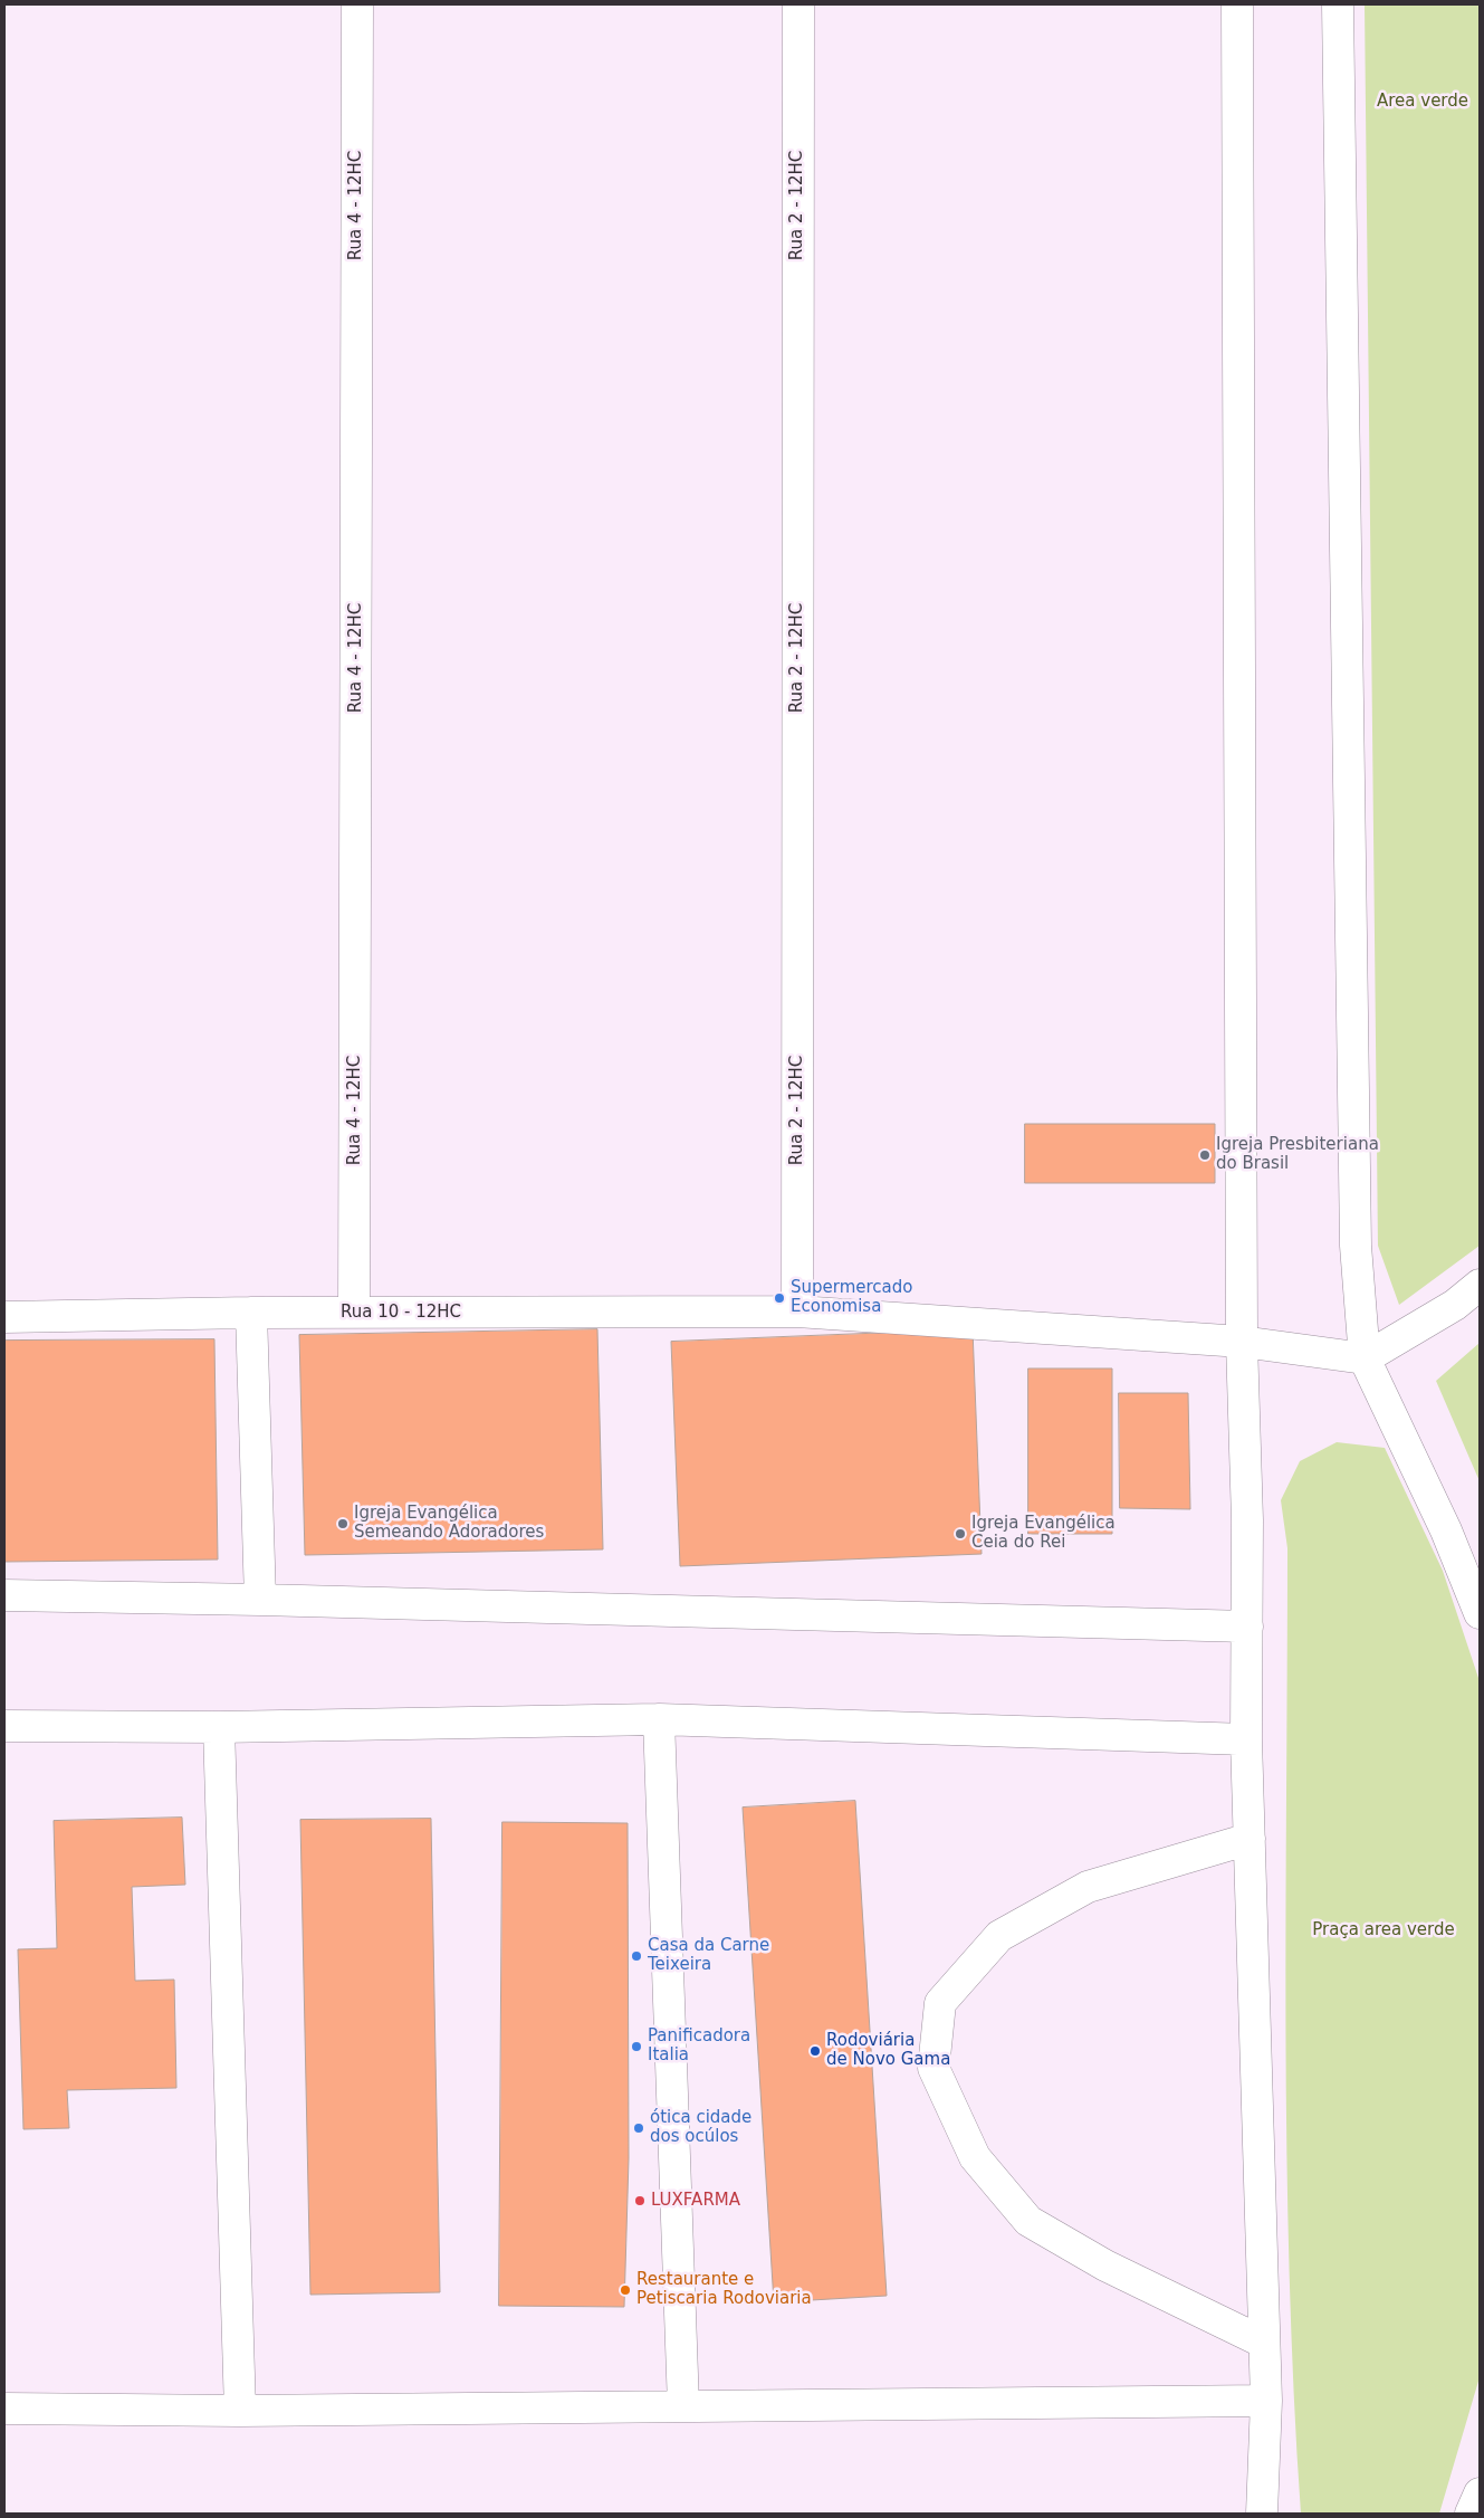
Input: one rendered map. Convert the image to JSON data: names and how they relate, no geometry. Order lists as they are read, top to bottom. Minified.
{"streets":{"street":["Rua 4 - 12HC","Rua 2 - 12HC","Rua 10 - 12HC"]},"crossings":[["Rua 4 - 12HC","Rua 10 - 12HC"],["Rua 2 - 12HC","Rua 10 - 12HC"]],"parks":["Area verde","Praça area verde"],"places":["Igreja Presbiteriana do Brasil","Supermercado Economisa","Igreja Evangélica Semeando Adoradores","Igreja Evangélica Ceia do Rei","Casa da Carne Teixeira","Panificadora Italia","Rodoviária de Novo Gama","ótica cidade dos ocúlos","LUXFARMA","Restaurante e Petiscaria Rodoviaria"]}
